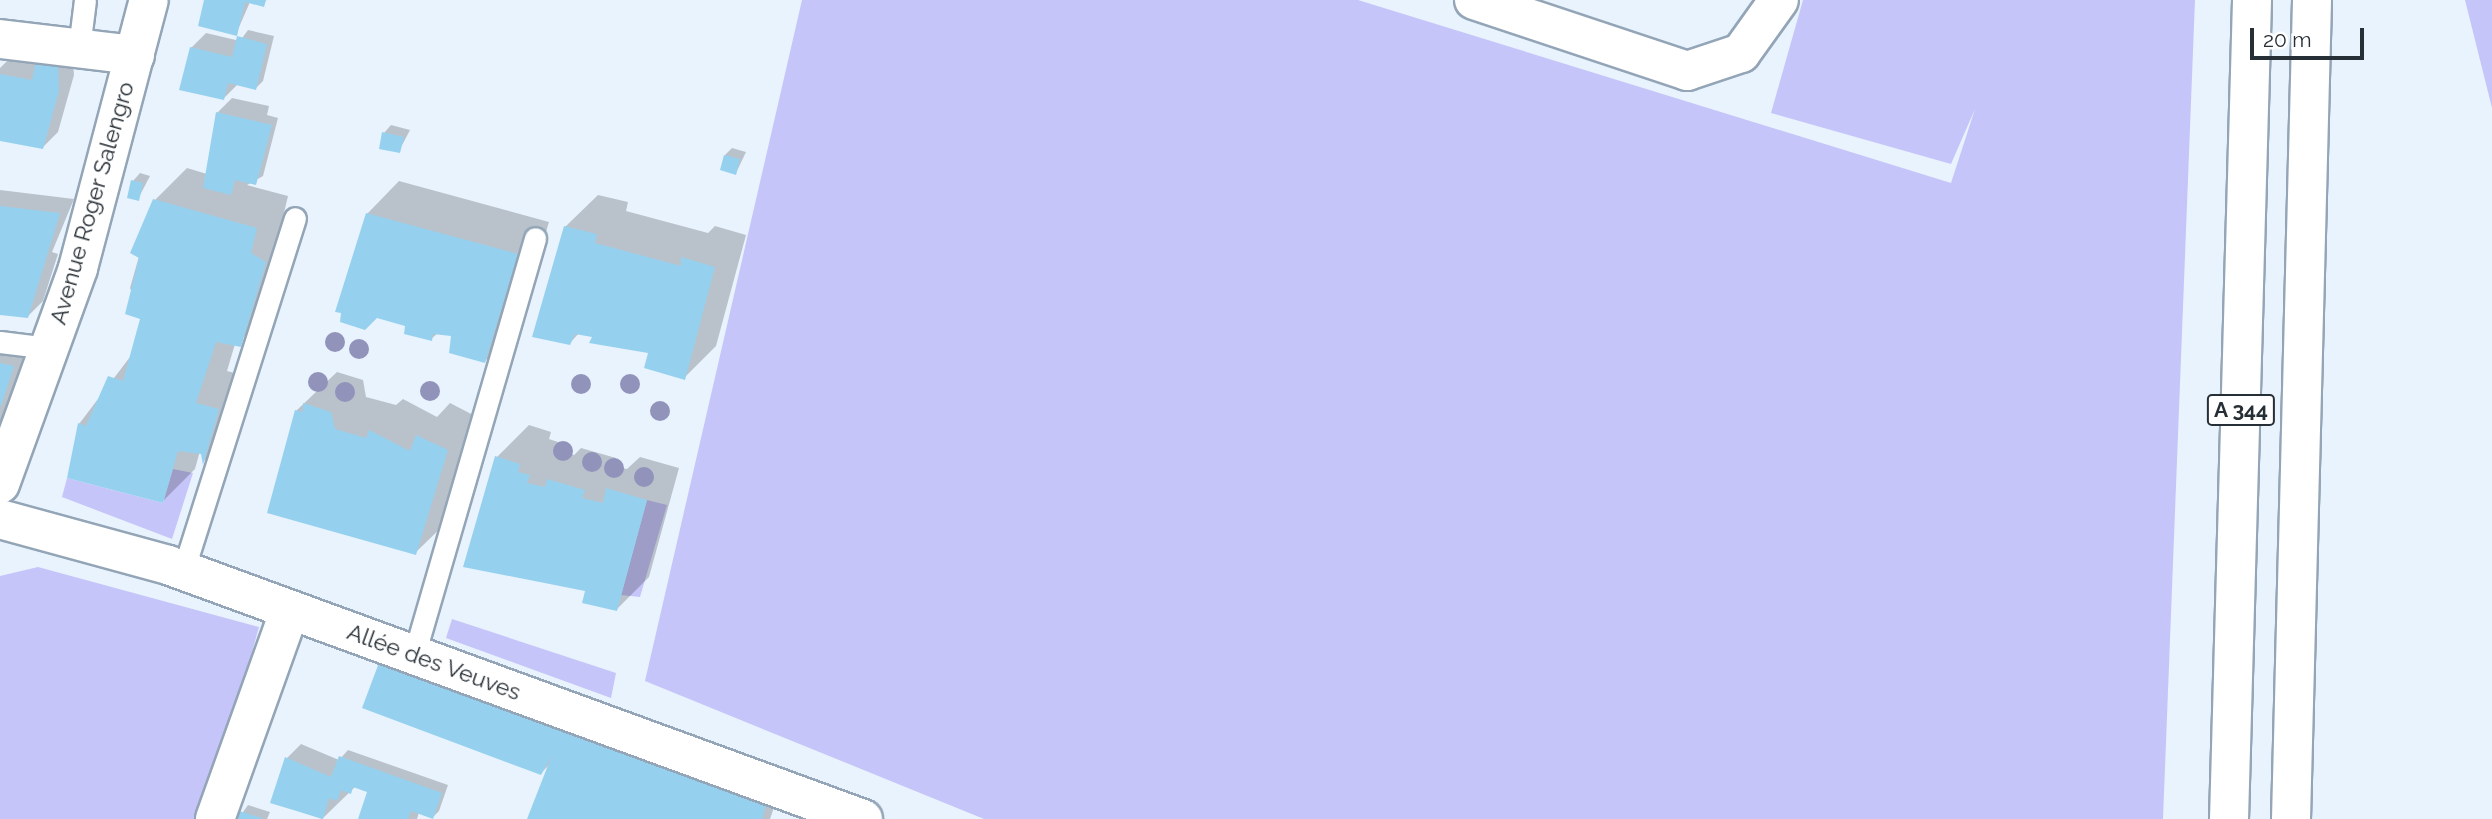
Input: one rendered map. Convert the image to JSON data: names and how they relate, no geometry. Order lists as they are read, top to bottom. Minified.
{"streets":{"main road":["Avenue Roger Salengro","A 344","Allée des Veuves"]},"scale_bar":"20 m"}
